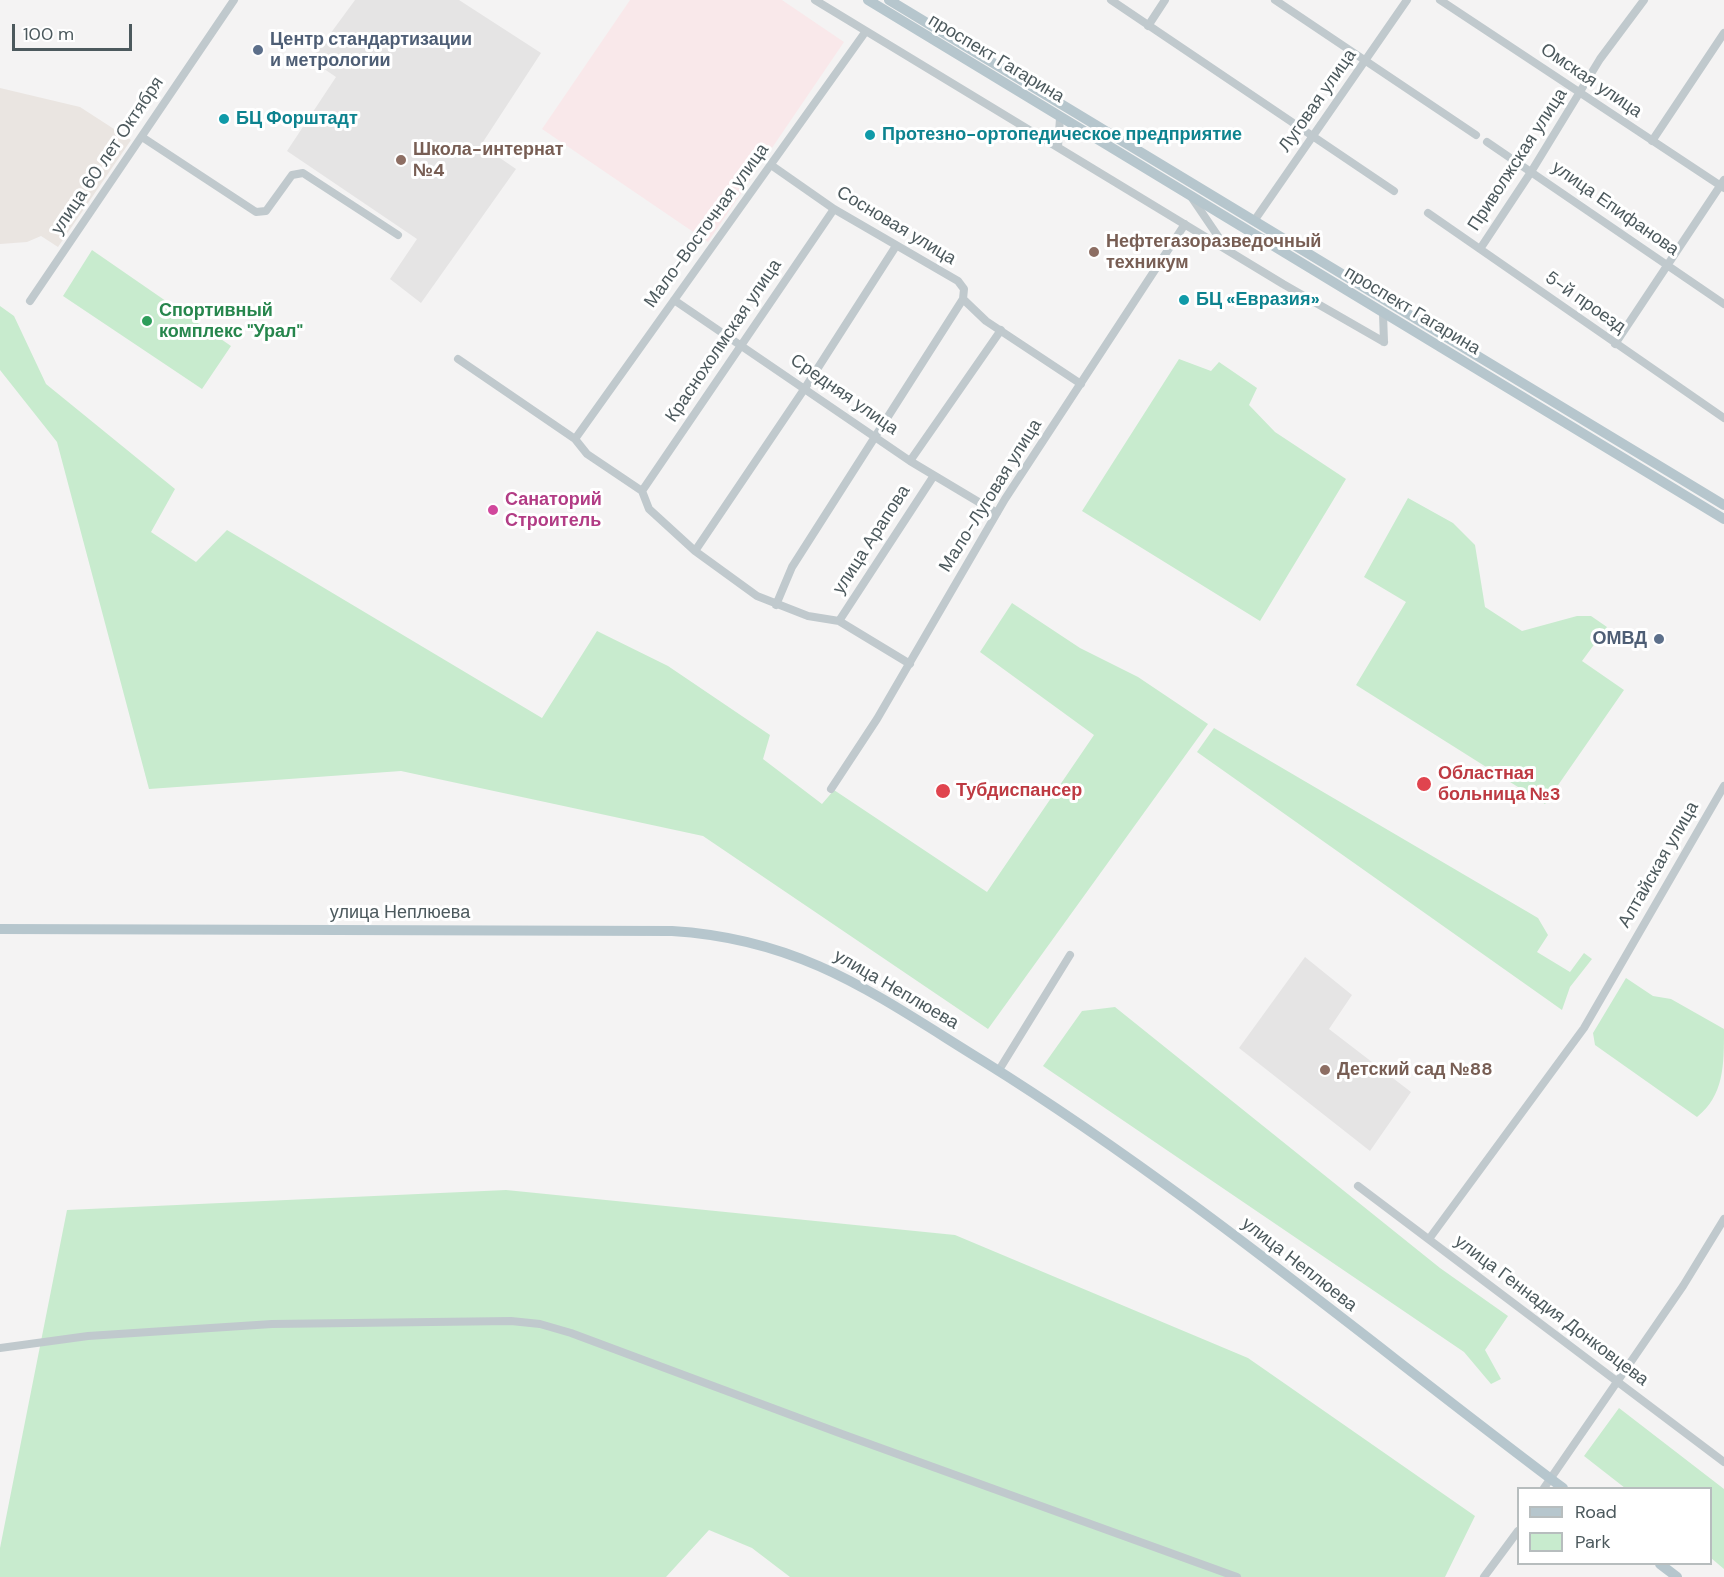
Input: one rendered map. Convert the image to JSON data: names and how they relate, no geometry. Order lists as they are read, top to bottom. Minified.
{"streets":{"main road":["проспект Гагарина","улица Неплюева"],"street":["Омская улица","Луговая улица","улица 60 лет Октября","Приволжская улица","улица Епифанова","Мало-Восточная улица","Сосновая улица","5-й проезд","Краснохолмская улица","Средняя улица","Мало-Луговая улица","улица Арапова","Алтайская улица","улица Геннадия Донковцева"]},"crossings":[["проспект Гагарина","Луговая улица"],["Омская улица","Приволжская улица"],["Приволжская улица","улица Епифанова"],["Приволжская улица","5-й проезд"],["Мало-Восточная улица","Сосновая улица"],["Мало-Восточная улица","Средняя улица"],["Сосновая улица","Краснохолмская улица"],["Сосновая улица","Мало-Луговая улица"],["Сосновая улица","улица Арапова"],["Краснохолмская улица","Средняя улица"],["Средняя улица","Мало-Луговая улица"],["Средняя улица","улица Арапова"],["Алтайская улица","улица Геннадия Донковцева"]],"places":["Центр стандартизации и метрологии","БЦ Форштадт","Протезно-ортопедическое предприятие","Школа-интернат №4","Нефтегазоразведочный техникум","БЦ «Евразия»","Спортивный комплекс \"Урал\"","Санаторий Строитель","ОМВД","Областная больница №3","Тубдиспансер","Детский сад №88"],"legend":["Road","Park"],"scale_bar":"100 m"}
